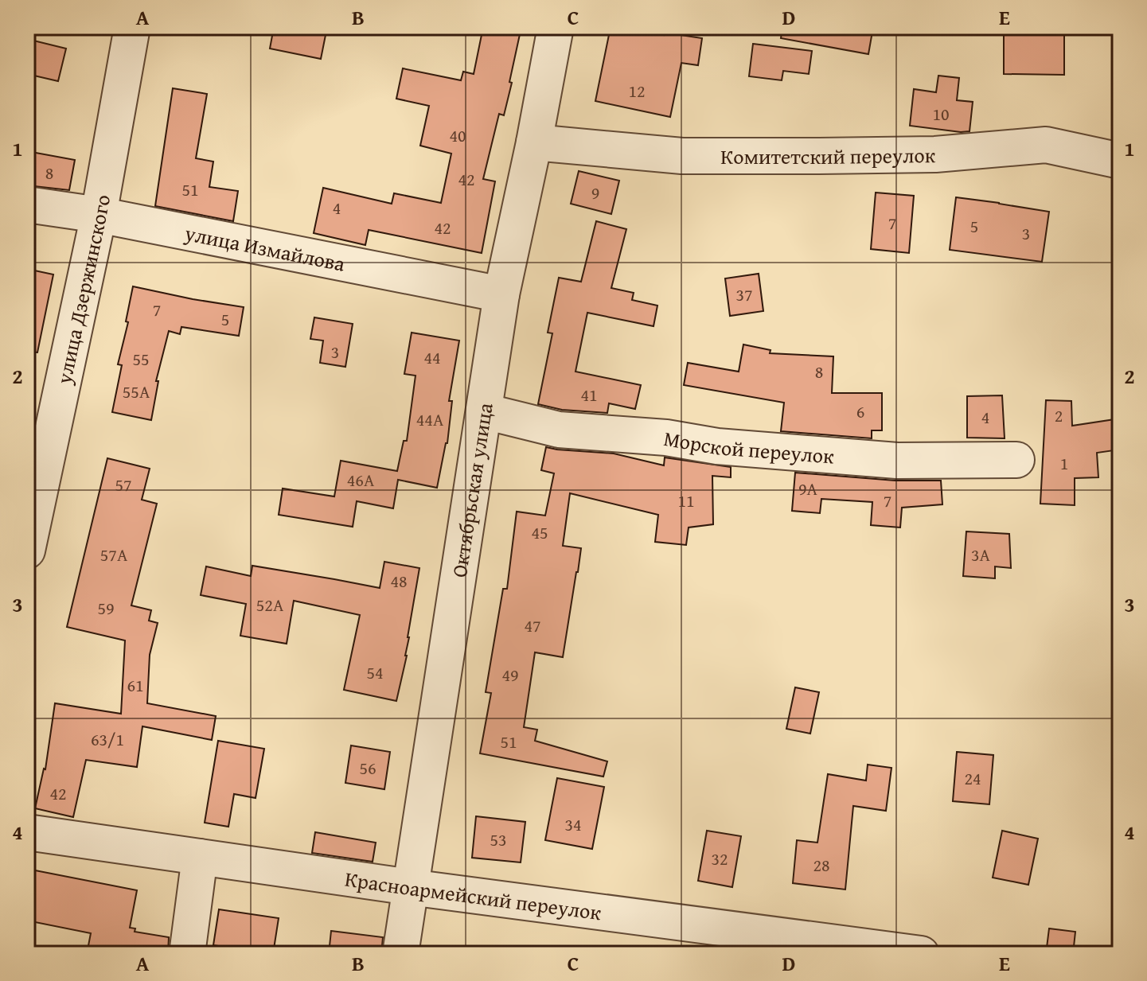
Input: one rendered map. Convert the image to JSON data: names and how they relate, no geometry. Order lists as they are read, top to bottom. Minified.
{"streets":{"street":["Комитетский переулок","улица Измайлова","улица Дзержинского","Морской переулок","Октябрьская улица","Красноармейский переулок"]},"crossings":[["Комитетский переулок","Октябрьская улица"],["улица Измайлова","улица Дзержинского"],["улица Измайлова","Октябрьская улица"],["Морской переулок","Октябрьская улица"],["Октябрьская улица","Красноармейский переулок"]],"house_numbers":["12","10","40","8","42","51","9","4","7","5","42","3","37","7","5","3","44","55","8","55А","41","6","2","4","44А","1","46А","57","9А","11","7","45","57А","3А","48","52А","59","47","54","49","61","63/1","51","56","24","42","34","53","32","28"],"grid":{"columns":["A","B","C","D","E"],"rows":["1","2","3","4"]}}
